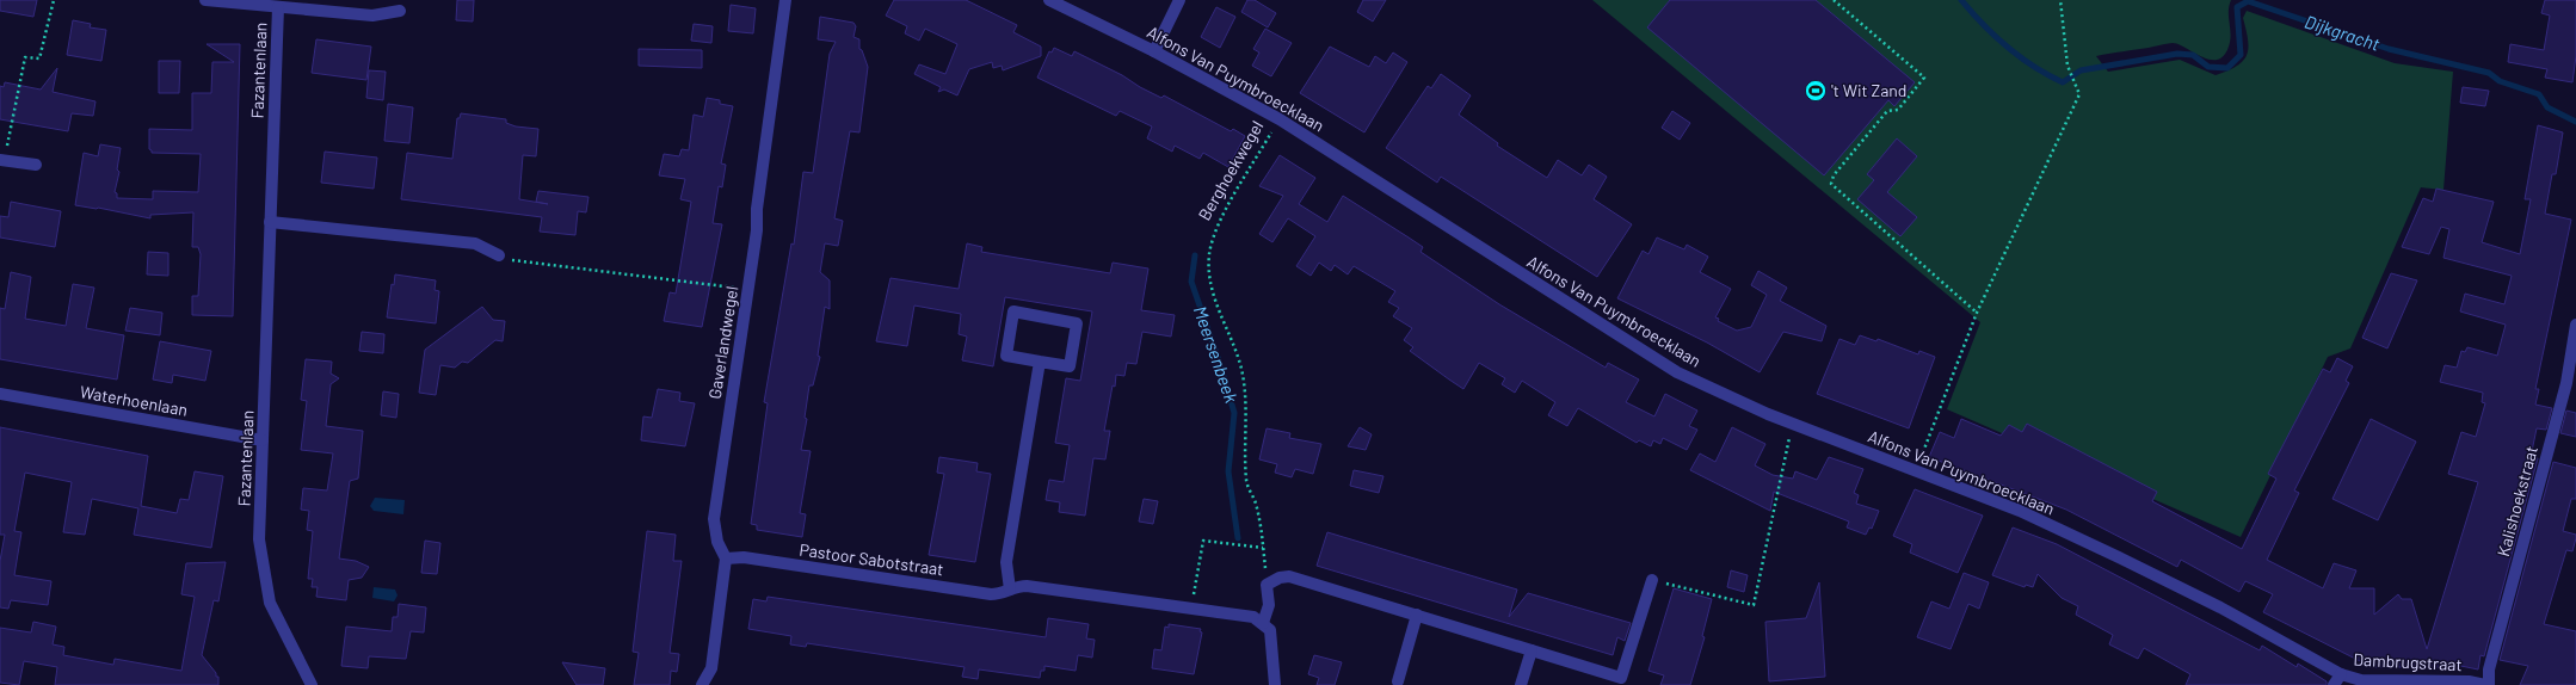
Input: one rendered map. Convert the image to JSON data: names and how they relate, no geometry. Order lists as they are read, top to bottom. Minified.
{"streets":{"street":["Fazantenlaan","Alfons Van Puymbroecklaan","Gaverlandwegel","Waterhoenlaan","Kalishoekstraat","Pastoor Sabotstraat","Dambrugstraat"],"path":["Berghoekwegel"]},"crossings":[["Fazantenlaan","Waterhoenlaan"],["Alfons Van Puymbroecklaan","Berghoekwegel"],["Alfons Van Puymbroecklaan","Dambrugstraat"],["Gaverlandwegel","Pastoor Sabotstraat"],["Kalishoekstraat","Dambrugstraat"]],"water":["Dijkgracht","Meersenbeek"],"places":{"sports":["'t Wit Zand"]}}
